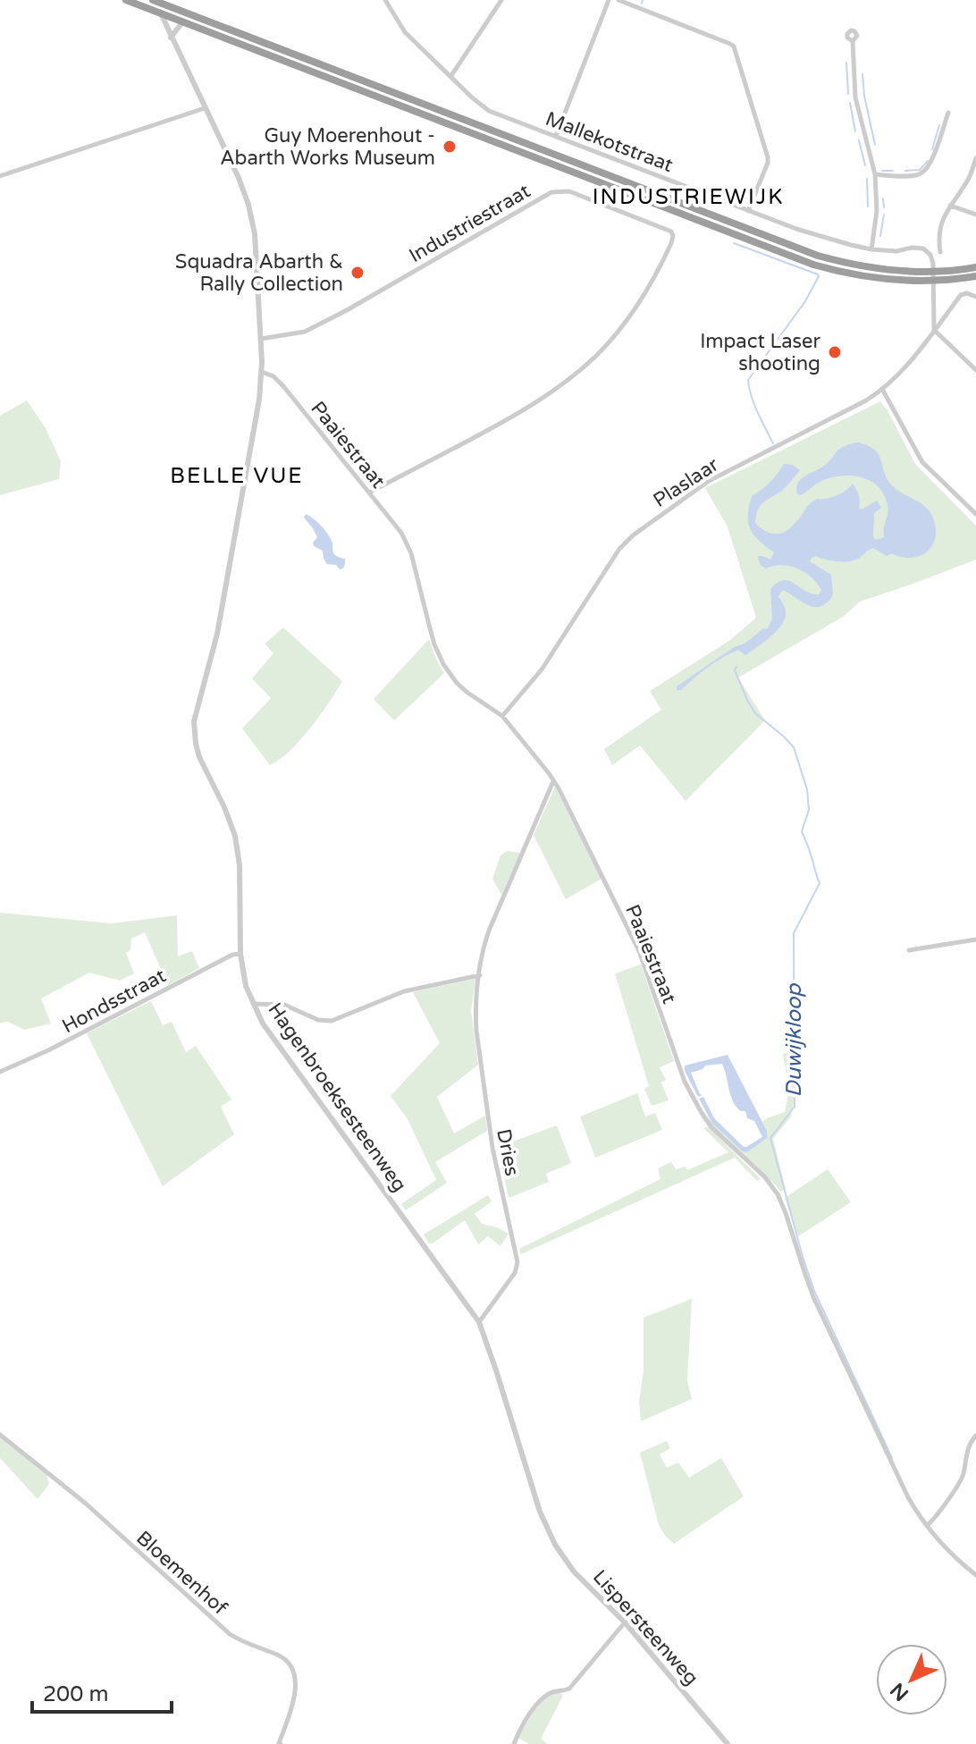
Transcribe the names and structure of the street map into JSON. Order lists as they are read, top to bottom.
{
  "streets": {
    "street": [
      "Mallekotstraat",
      "Industriestraat",
      "Paaiestraat",
      "Plaslaar",
      "Hondsstraat",
      "Hagenbroeksesteenweg",
      "Dries",
      "Bloemenhof",
      "Lispersteenweg"
    ]
  },
  "crossings": [
    ["Industriestraat", "Paaiestraat"],
    ["Industriestraat", "Hagenbroeksesteenweg"],
    ["Paaiestraat", "Plaslaar"],
    ["Paaiestraat", "Hagenbroeksesteenweg"],
    ["Paaiestraat", "Dries"],
    ["Hondsstraat", "Hagenbroeksesteenweg"],
    ["Hagenbroeksesteenweg", "Dries"],
    ["Hagenbroeksesteenweg", "Lispersteenweg"]
  ],
  "districts": ["INDUSTRIEWIJK", "BELLE VUE"],
  "water": ["Duwijkloop"],
  "places": ["Guy Moerenhout - Abarth Works Museum", "Squadra Abarth & Rally Collection", "Impact Laser shooting"],
  "scale_bar": "200 m",
  "north": "bottom left"
}
